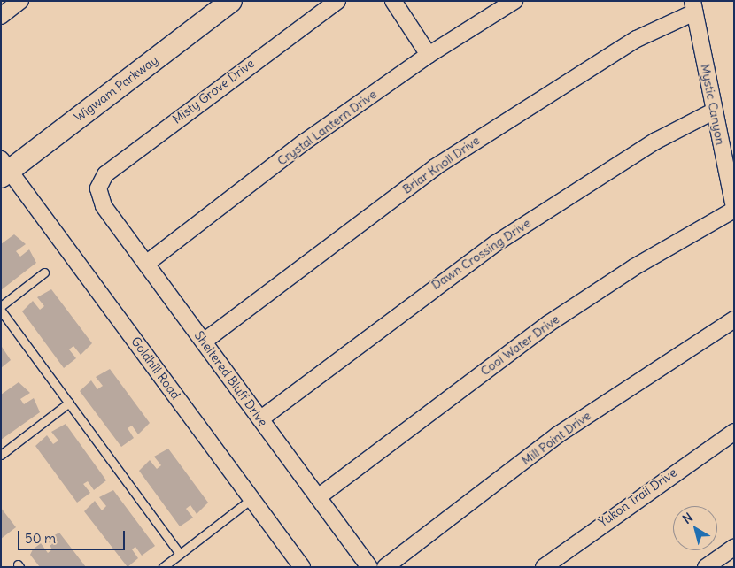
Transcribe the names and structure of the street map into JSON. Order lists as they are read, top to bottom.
{
  "streets": {
    "main road": ["Wigwam Parkway"],
    "street": [
      "Misty Grove Drive",
      "Mystic Canyon",
      "Crystal Lantern Drive",
      "Briar Knoll Drive",
      "Dawn Crossing Drive",
      "Cool Water Drive",
      "Goldhill Road",
      "Sheltered Bluff Drive",
      "Mill Point Drive",
      "Yukon Trail Drive"
    ]
  },
  "crossings": [
    ["Wigwam Parkway", "Goldhill Road"],
    ["Misty Grove Drive", "Sheltered Bluff Drive"],
    ["Mystic Canyon", "Briar Knoll Drive"],
    ["Mystic Canyon", "Dawn Crossing Drive"],
    ["Mystic Canyon", "Cool Water Drive"],
    ["Crystal Lantern Drive", "Sheltered Bluff Drive"],
    ["Briar Knoll Drive", "Sheltered Bluff Drive"],
    ["Dawn Crossing Drive", "Sheltered Bluff Drive"],
    ["Cool Water Drive", "Sheltered Bluff Drive"]
  ],
  "scale_bar": "50 m",
  "north": "top left"
}
